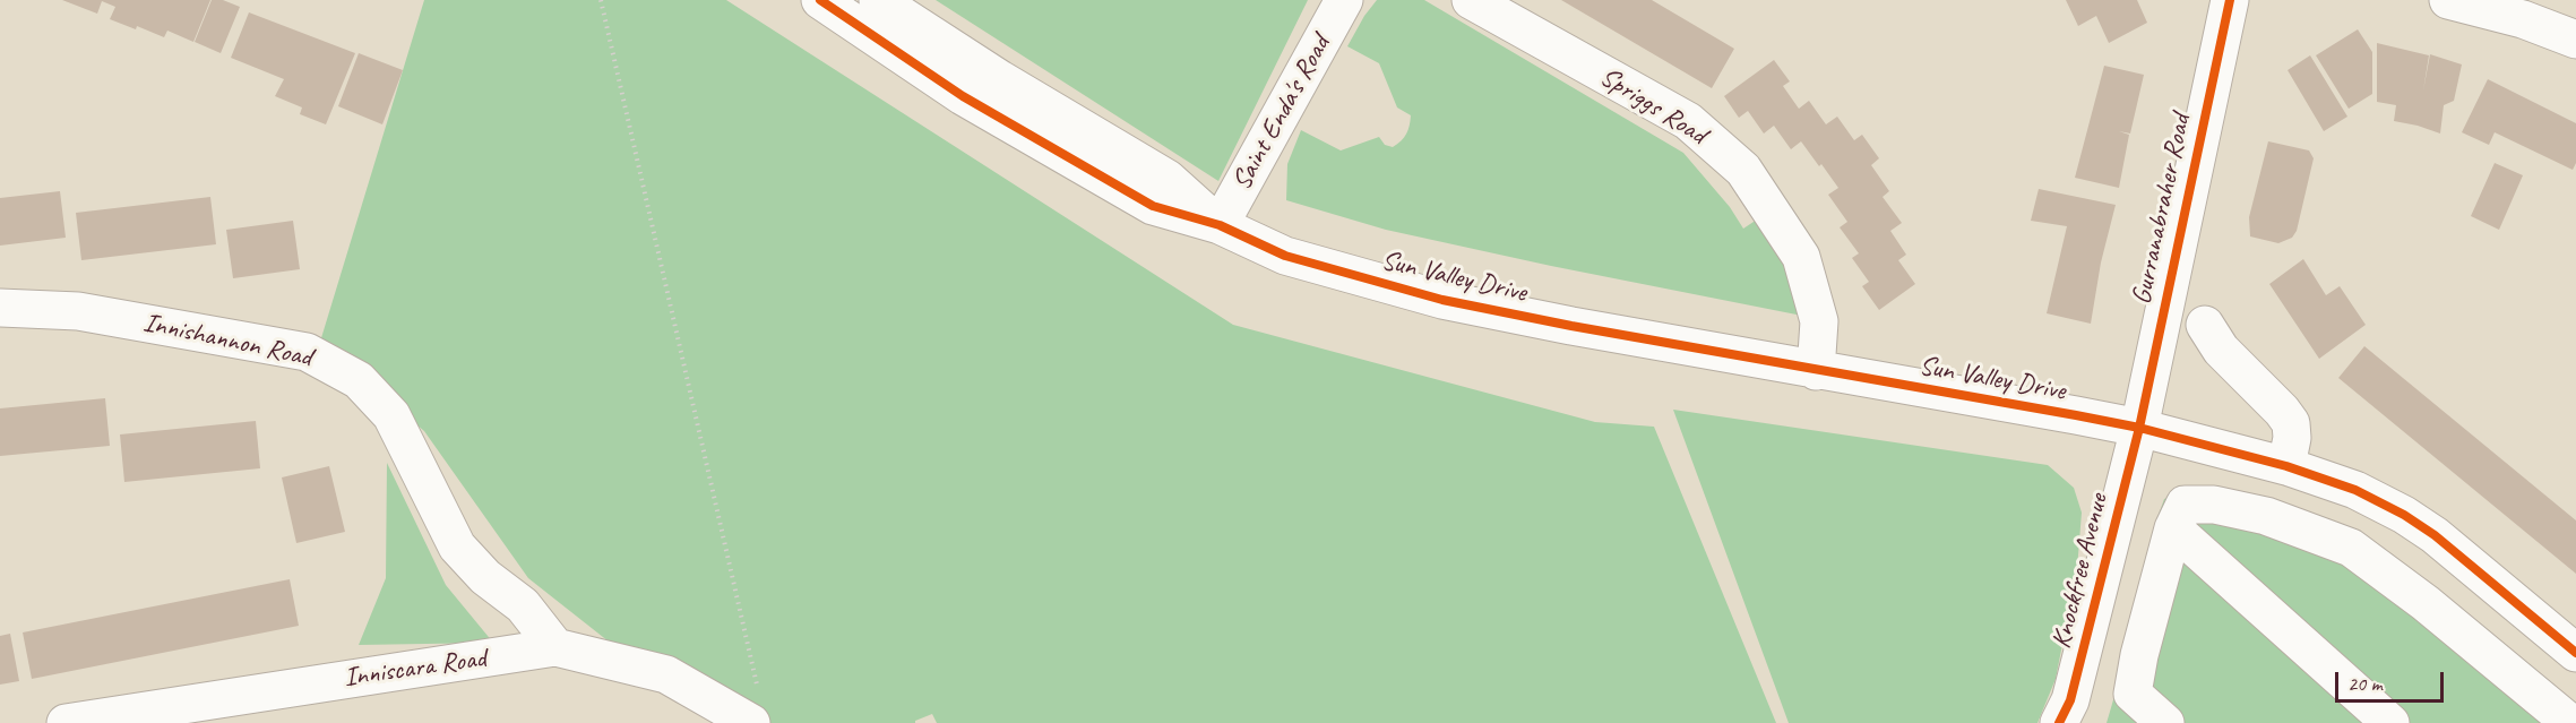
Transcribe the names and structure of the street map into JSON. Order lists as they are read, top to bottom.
{
  "streets": {
    "street": [
      "Spriggs Road",
      "Saint Enda's Road",
      "Gurranabraher Road",
      "Sun Valley Drive",
      "Innishannon Road",
      "Knockfree Avenue",
      "Inniscara Road"
    ]
  },
  "crossings": [
    ["Spriggs Road", "Sun Valley Drive"],
    ["Saint Enda's Road", "Sun Valley Drive"],
    ["Gurranabraher Road", "Sun Valley Drive"],
    ["Gurranabraher Road", "Knockfree Avenue"],
    ["Sun Valley Drive", "Knockfree Avenue"],
    ["Innishannon Road", "Inniscara Road"]
  ],
  "scale_bar": "20 m"
}
